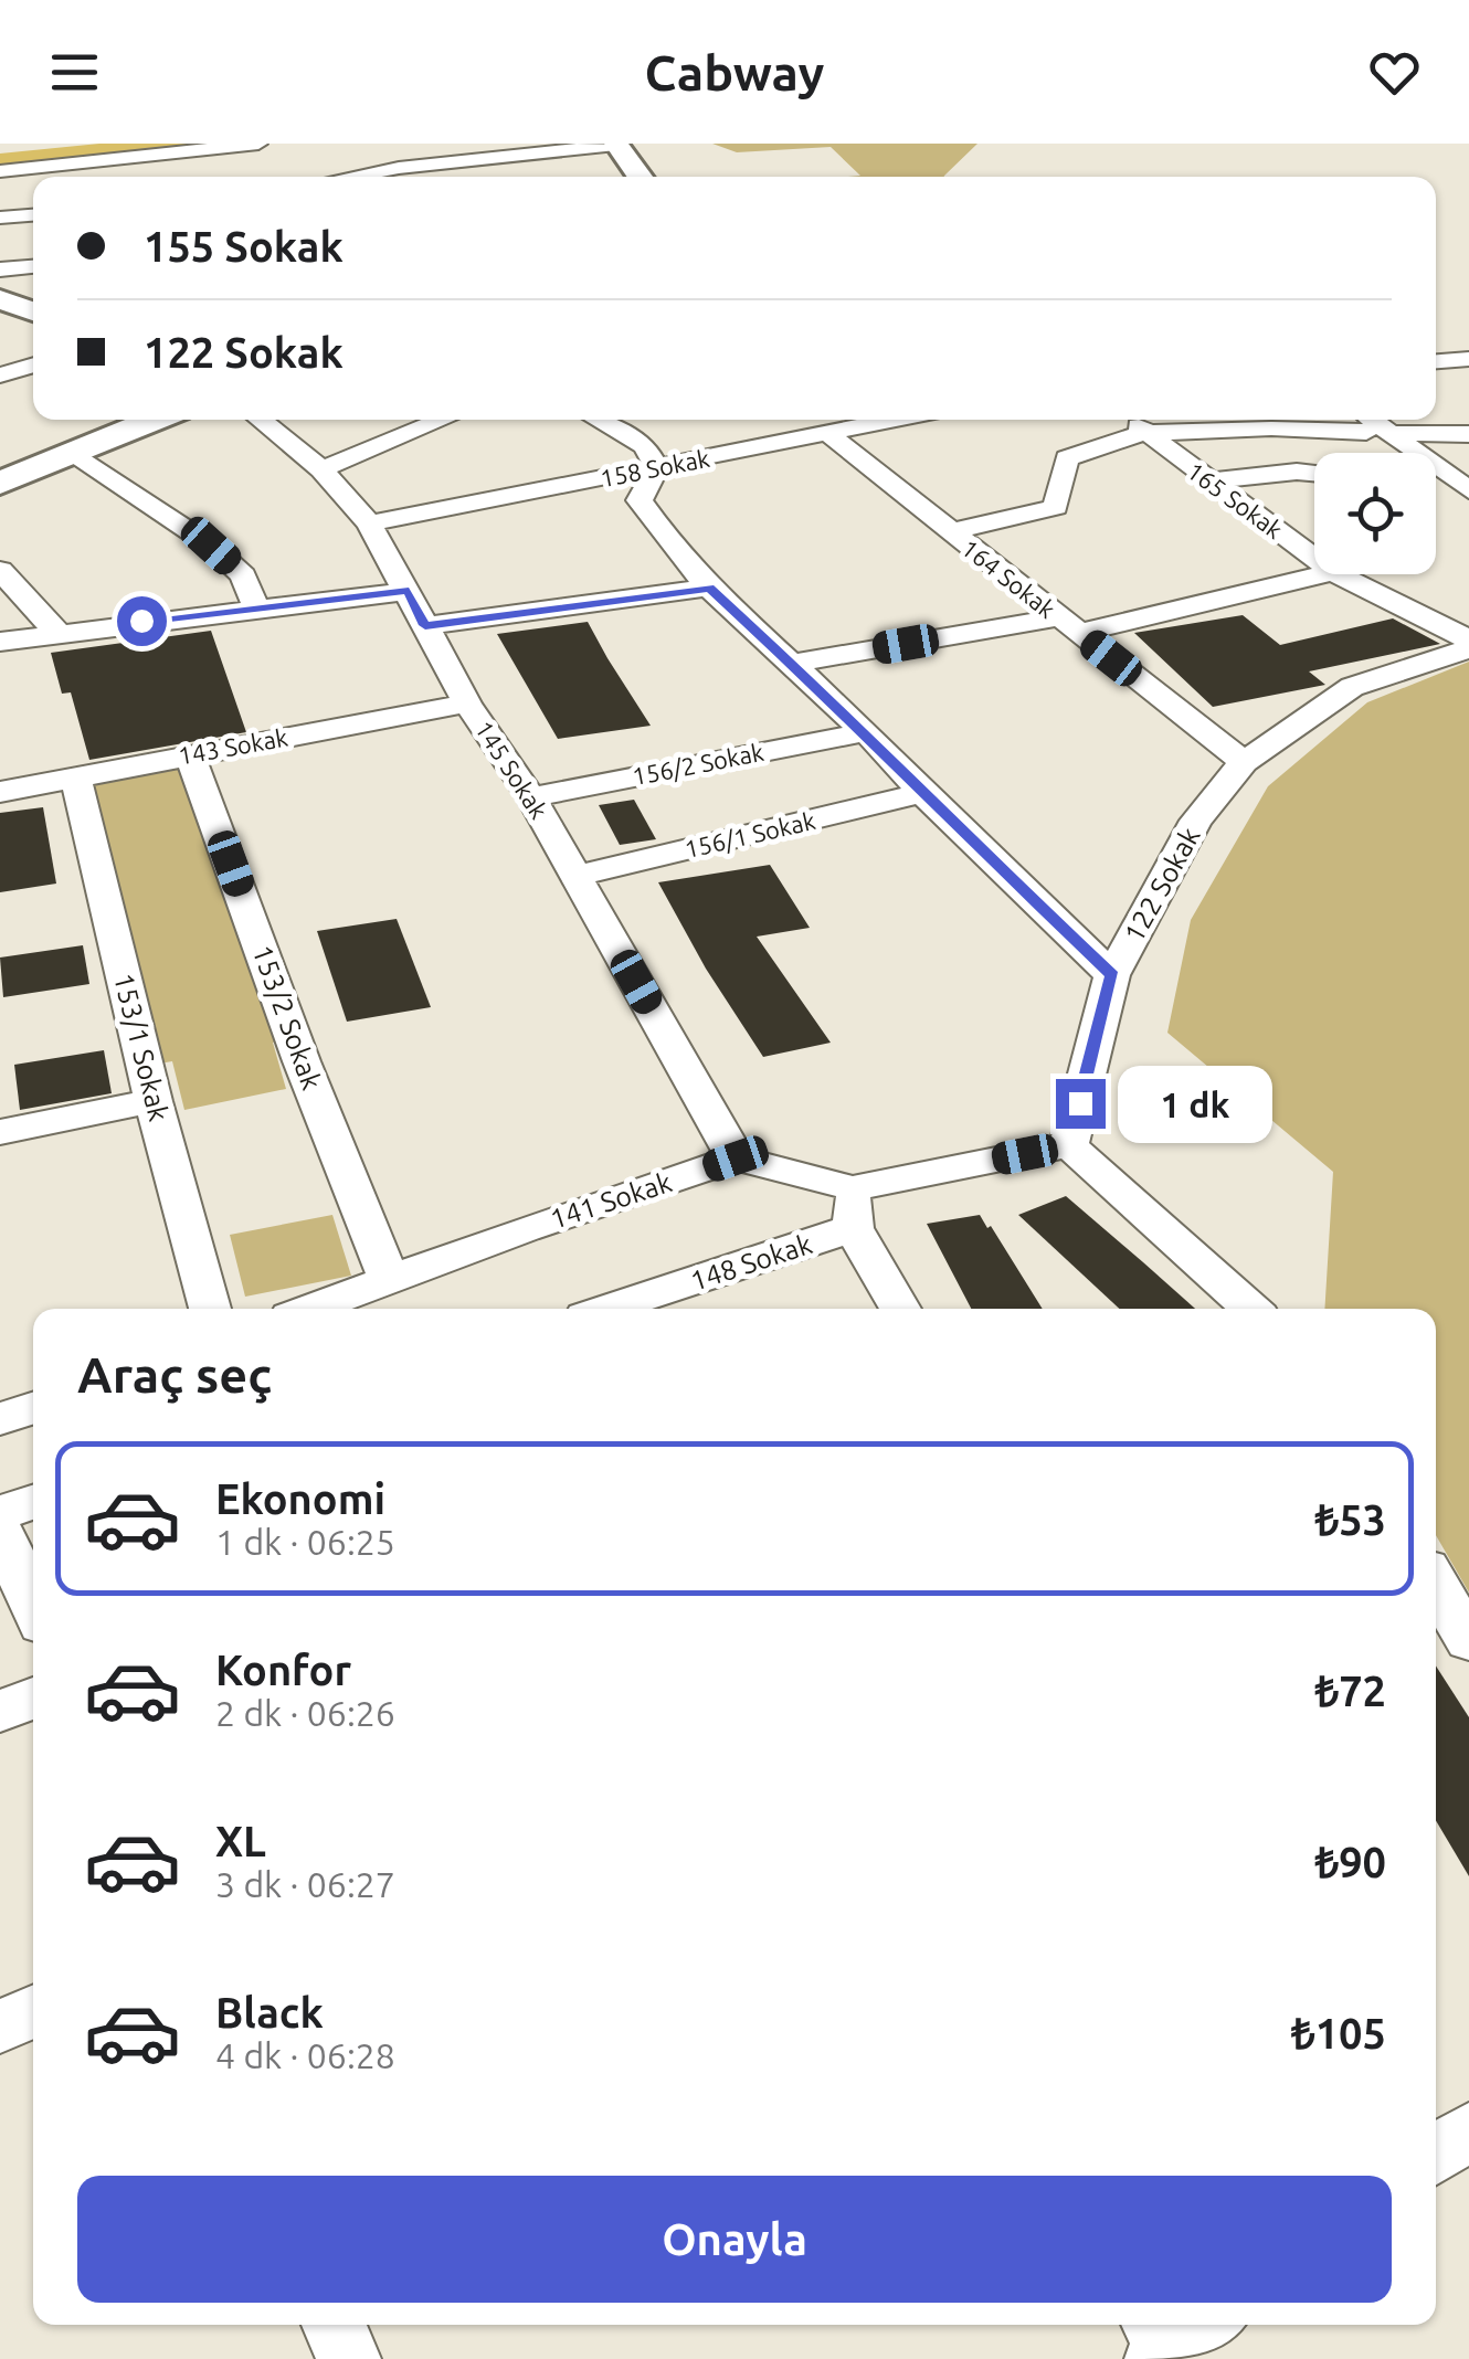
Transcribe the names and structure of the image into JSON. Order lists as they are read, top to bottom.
{
  "streets": {
    "street": [
      "158 Sokak",
      "165 Sokak",
      "164 Sokak",
      "143 Sokak",
      "156/2 Sokak",
      "145 Sokak",
      "156/1 Sokak",
      "122 Sokak",
      "153/2 Sokak",
      "153/1 Sokak",
      "141 Sokak",
      "148 Sokak"
    ]
  },
  "crossings": [
    ["158 Sokak", "164 Sokak"],
    ["158 Sokak", "145 Sokak"],
    ["165 Sokak", "122 Sokak"],
    ["164 Sokak", "122 Sokak"],
    ["143 Sokak", "145 Sokak"],
    ["143 Sokak", "153/2 Sokak"],
    ["143 Sokak", "153/1 Sokak"],
    ["156/2 Sokak", "145 Sokak"],
    ["145 Sokak", "156/1 Sokak"],
    ["145 Sokak", "141 Sokak"],
    ["153/2 Sokak", "141 Sokak"]
  ],
  "page": {
    "header": "Cabway",
    "banner": ["155 Sokak", "122 Sokak"],
    "bubble": "1 dk",
    "heading": "Araç seç",
    "list": [
      {
        "name": "Ekonomi",
        "note": "1 dk · 06:25",
        "value": "₺53"
      },
      {
        "name": "Konfor",
        "note": "2 dk · 06:26",
        "value": "₺72"
      },
      {
        "name": "XL",
        "note": "3 dk · 06:27",
        "value": "₺90"
      },
      {
        "name": "Black",
        "note": "4 dk · 06:28",
        "value": "₺105"
      }
    ],
    "buttons": "Onayla"
  }
}
